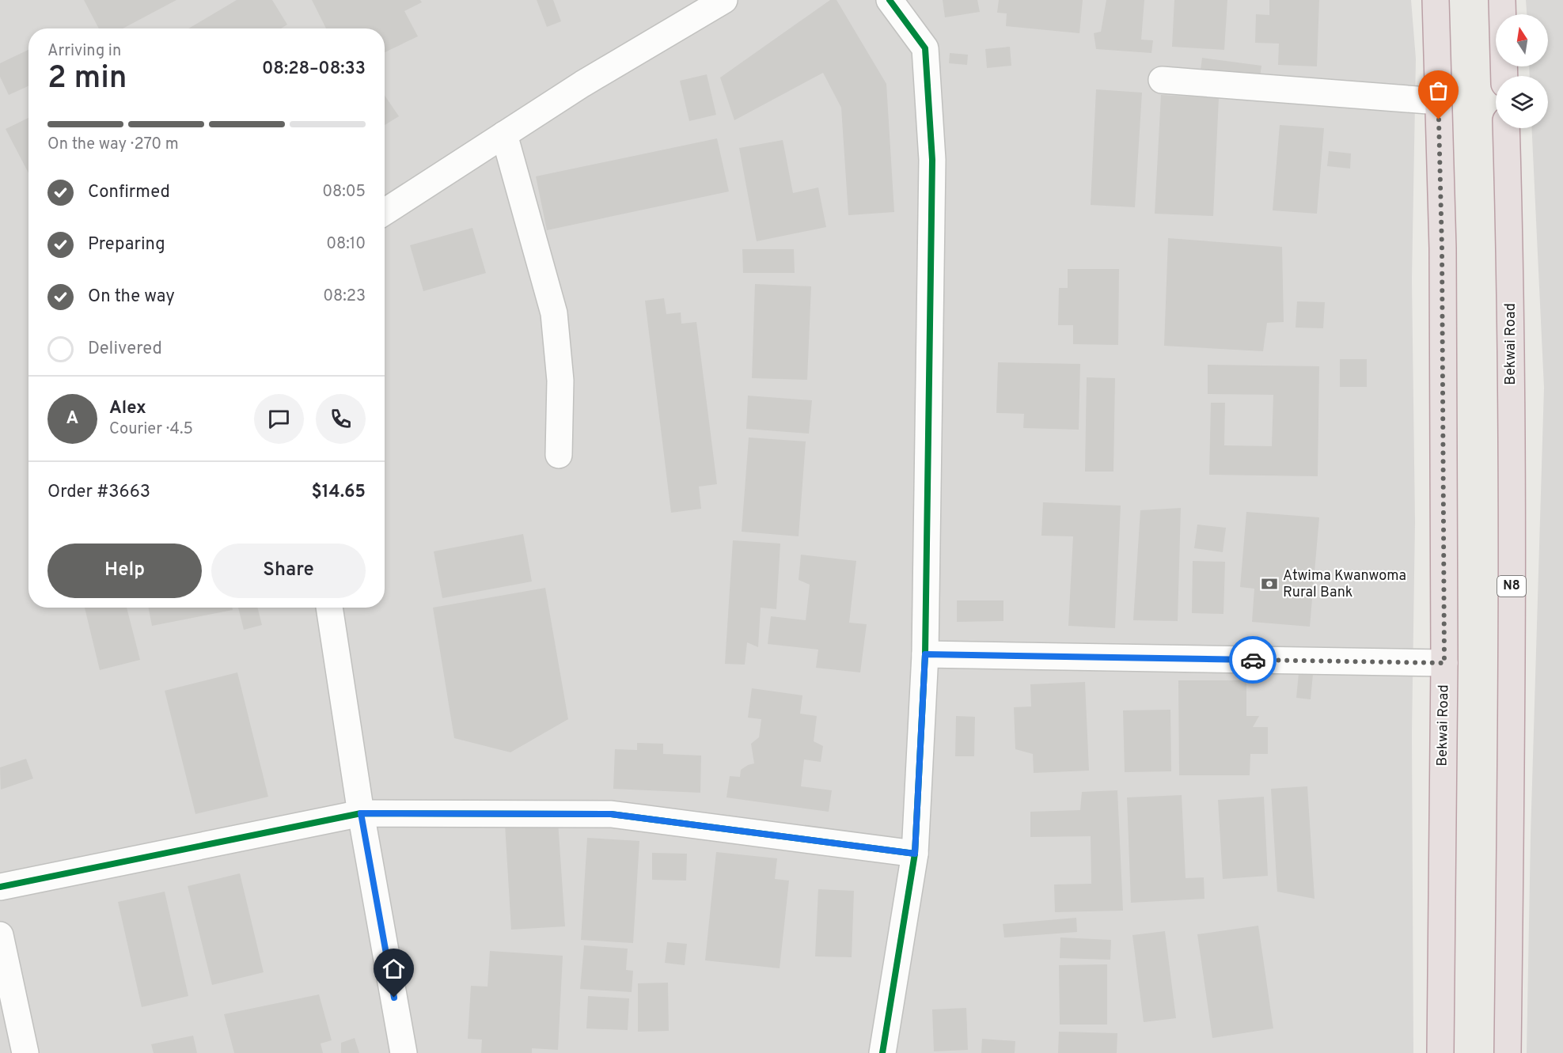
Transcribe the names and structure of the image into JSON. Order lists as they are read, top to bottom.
{
  "streets": {
    "highway": ["Bekwai Road", "N8"]
  },
  "places": {
    "bank": ["Atwima Kwanwoma Rural Bank"]
  },
  "north": "top",
  "page": {
    "heading": ["2 min", "Arriving in", "08:28–08:33"],
    "panel": [
      "Alex",
      "Courier · 4.5",
      "Order #3663",
      "$14.65"
    ],
    "bar": "On the way · 270 m",
    "list": [
      ["Confirmed", "08:05"],
      ["Preparing", "08:10"],
      ["On the way", "08:23"],
      "Delivered"
    ],
    "round": "A",
    "buttons": ["Help", "Share"]
  }
}
